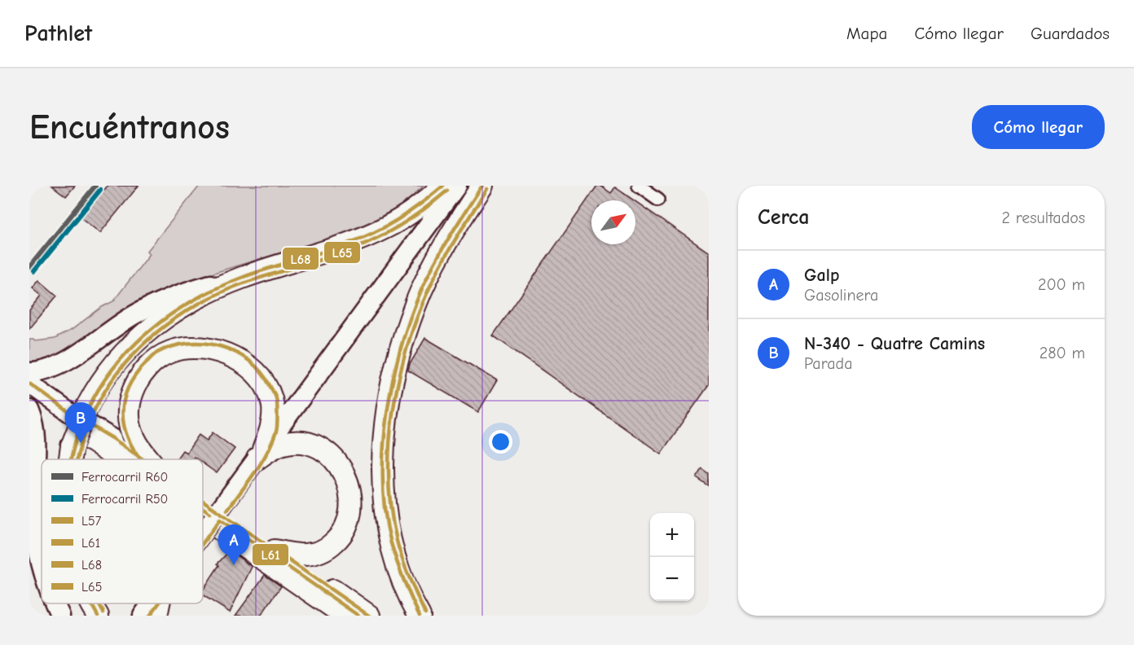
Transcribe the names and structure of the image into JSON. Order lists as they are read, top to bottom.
{
  "lines": [
    "rail line R60",
    "transit line L68",
    "transit line L65",
    "rail line R50",
    "transit line L61",
    "transit line L57"
  ],
  "legend": [
    "Ferrocarril R60",
    "Ferrocarril R50",
    "L57",
    "L61",
    "L68",
    "L65"
  ],
  "north": "top right",
  "page": {
    "header": "Pathlet",
    "nav": ["Mapa", "Cómo llegar", "Guardados"],
    "buttons": "Cómo llegar",
    "title": "Encuéntranos",
    "heading": ["Cerca", "2 resultados"],
    "list": [
      {
        "mark": "A",
        "name": "Galp",
        "note": "Gasolinera",
        "value": "200 m"
      },
      {
        "mark": "B",
        "name": "N-340 - Quatre Camins",
        "note": "Parada",
        "value": "280 m"
      }
    ],
    "pins": ["B", "A"],
    "map_buttons": ["+", "−"]
  }
}
